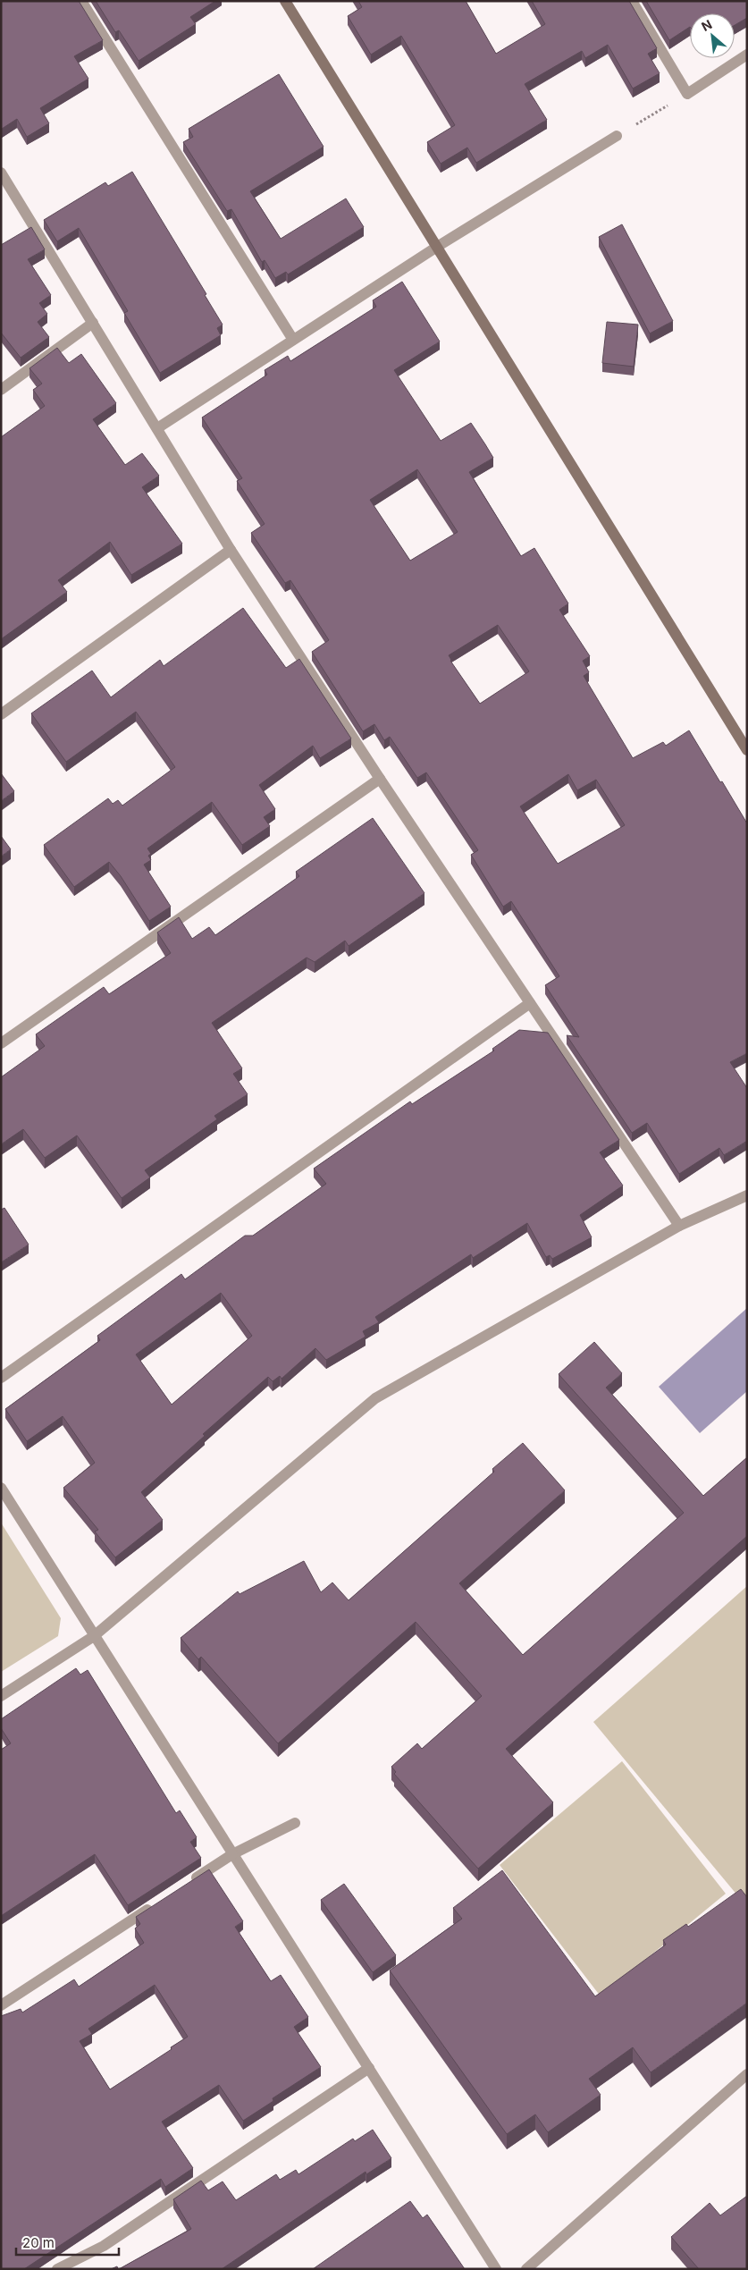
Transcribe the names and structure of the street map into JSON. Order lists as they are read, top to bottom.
{
  "scale_bar": "20 m",
  "north": "top left"
}
